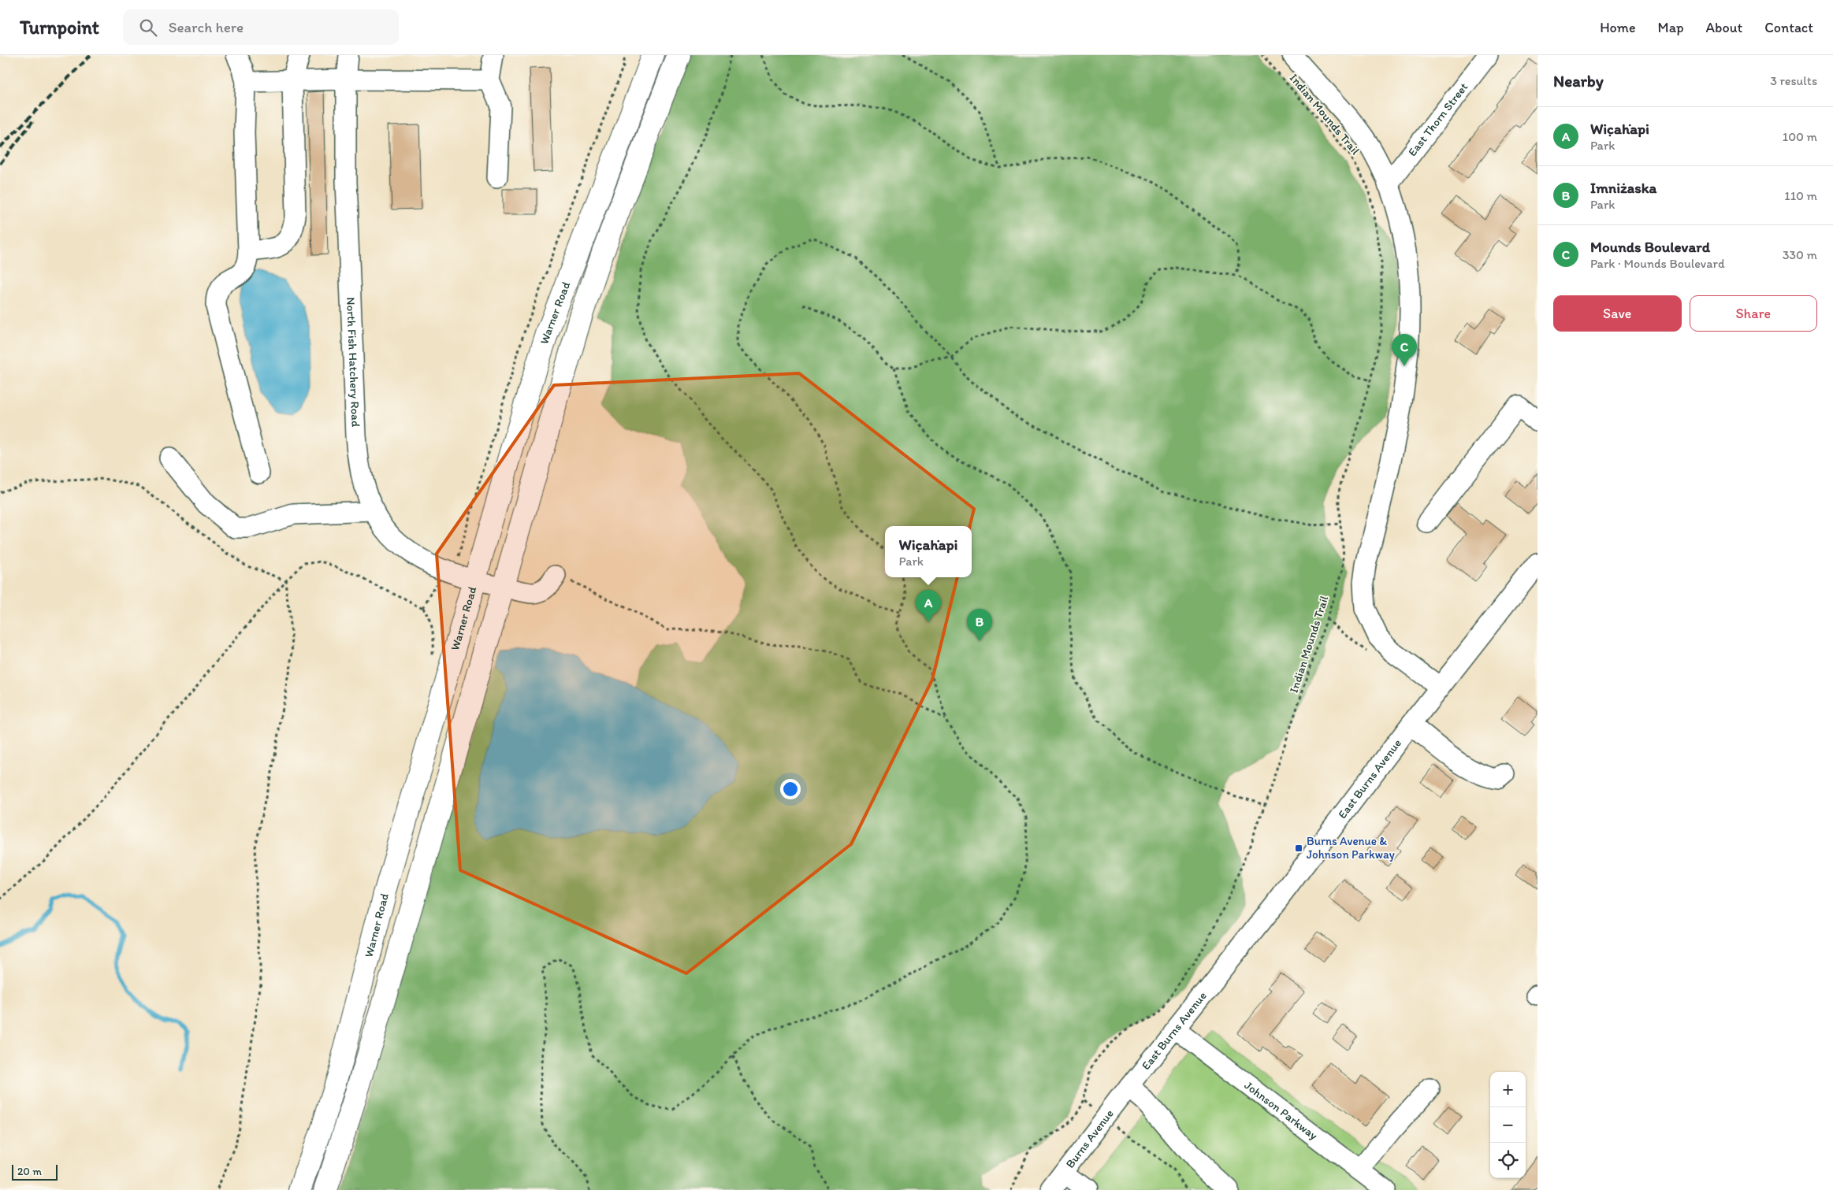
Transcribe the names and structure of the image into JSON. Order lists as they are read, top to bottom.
{
  "streets": {
    "highway": ["Warner Road"],
    "street": [
      "East Thorn Street",
      "North Fish Hatchery Road",
      "East Burns Avenue",
      "Johnson Parkway",
      "Burns Avenue"
    ],
    "path": ["Indian Mounds Trail"]
  },
  "crossings": [
    ["Warner Road", "North Fish Hatchery Road"],
    ["East Burns Avenue", "Johnson Parkway"],
    ["East Burns Avenue", "Burns Avenue"]
  ],
  "places": {
    "transit": ["Burns Avenue & Johnson Parkway"]
  },
  "scale_bar": "20 m",
  "page": {
    "header": "Turnpoint",
    "search": "Search here",
    "nav": [
      "Home",
      "Map",
      "About",
      "Contact"
    ],
    "heading": ["Nearby", "3 results"],
    "list": [
      {
        "mark": "A",
        "name": "Wic̣aḣapi",
        "note": "Park",
        "value": "100 m"
      },
      {
        "mark": "B",
        "name": "Imniżaska",
        "note": "Park",
        "value": "110 m"
      },
      {
        "mark": "C",
        "name": "Mounds Boulevard",
        "note": "Park · Mounds Boulevard",
        "value": "330 m"
      }
    ],
    "buttons": ["Save", "Share"],
    "pins": ["C", "A", "B"],
    "popup": ["Wic̣aḣapi", "Park"],
    "map_buttons": ["+", "−"],
    "scale": "20 m"
  }
}
